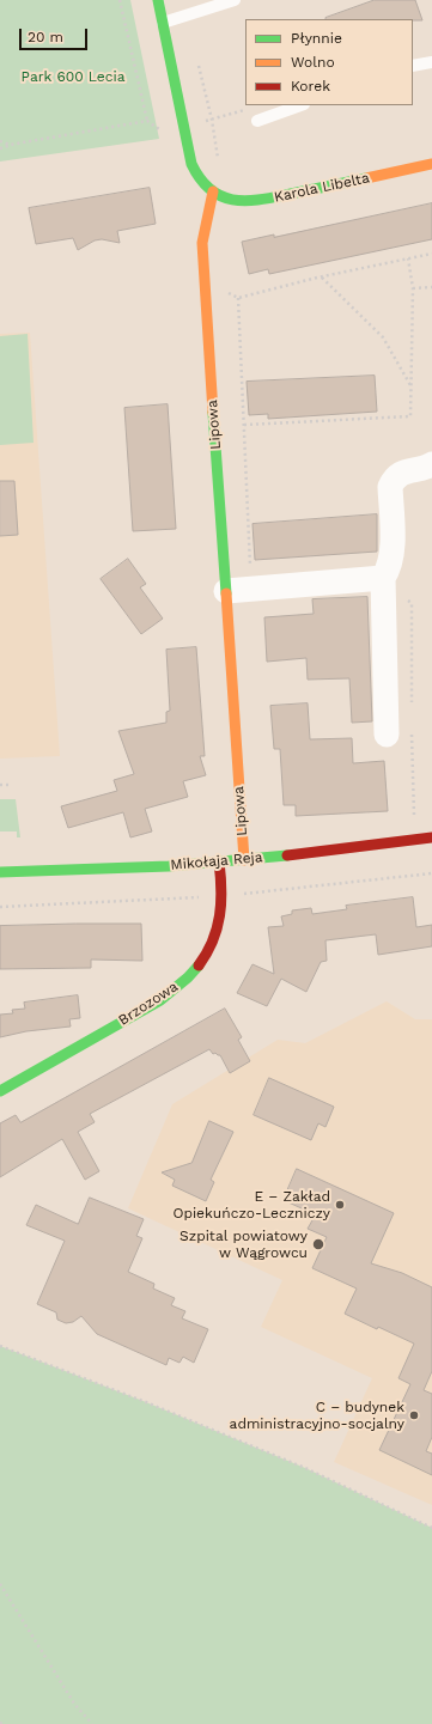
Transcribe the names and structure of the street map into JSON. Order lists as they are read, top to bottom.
{
  "streets": {
    "street": [
      "Karola Libelta",
      "Lipowa",
      "Mikołaja Reja",
      "Brzozowa"
    ]
  },
  "crossings": [
    ["Karola Libelta", "Lipowa"],
    ["Lipowa", "Mikołaja Reja"],
    ["Mikołaja Reja", "Brzozowa"]
  ],
  "parks": ["Park 600 Lecia"],
  "places": ["E – Zakład Opiekuńczo-Leczniczy", "Szpital powiatowy w Wągrowcu", "C – budynek administracyjno-socjalny"],
  "legend": ["Płynnie", "Wolno", "Korek"],
  "scale_bar": "20 m"
}
